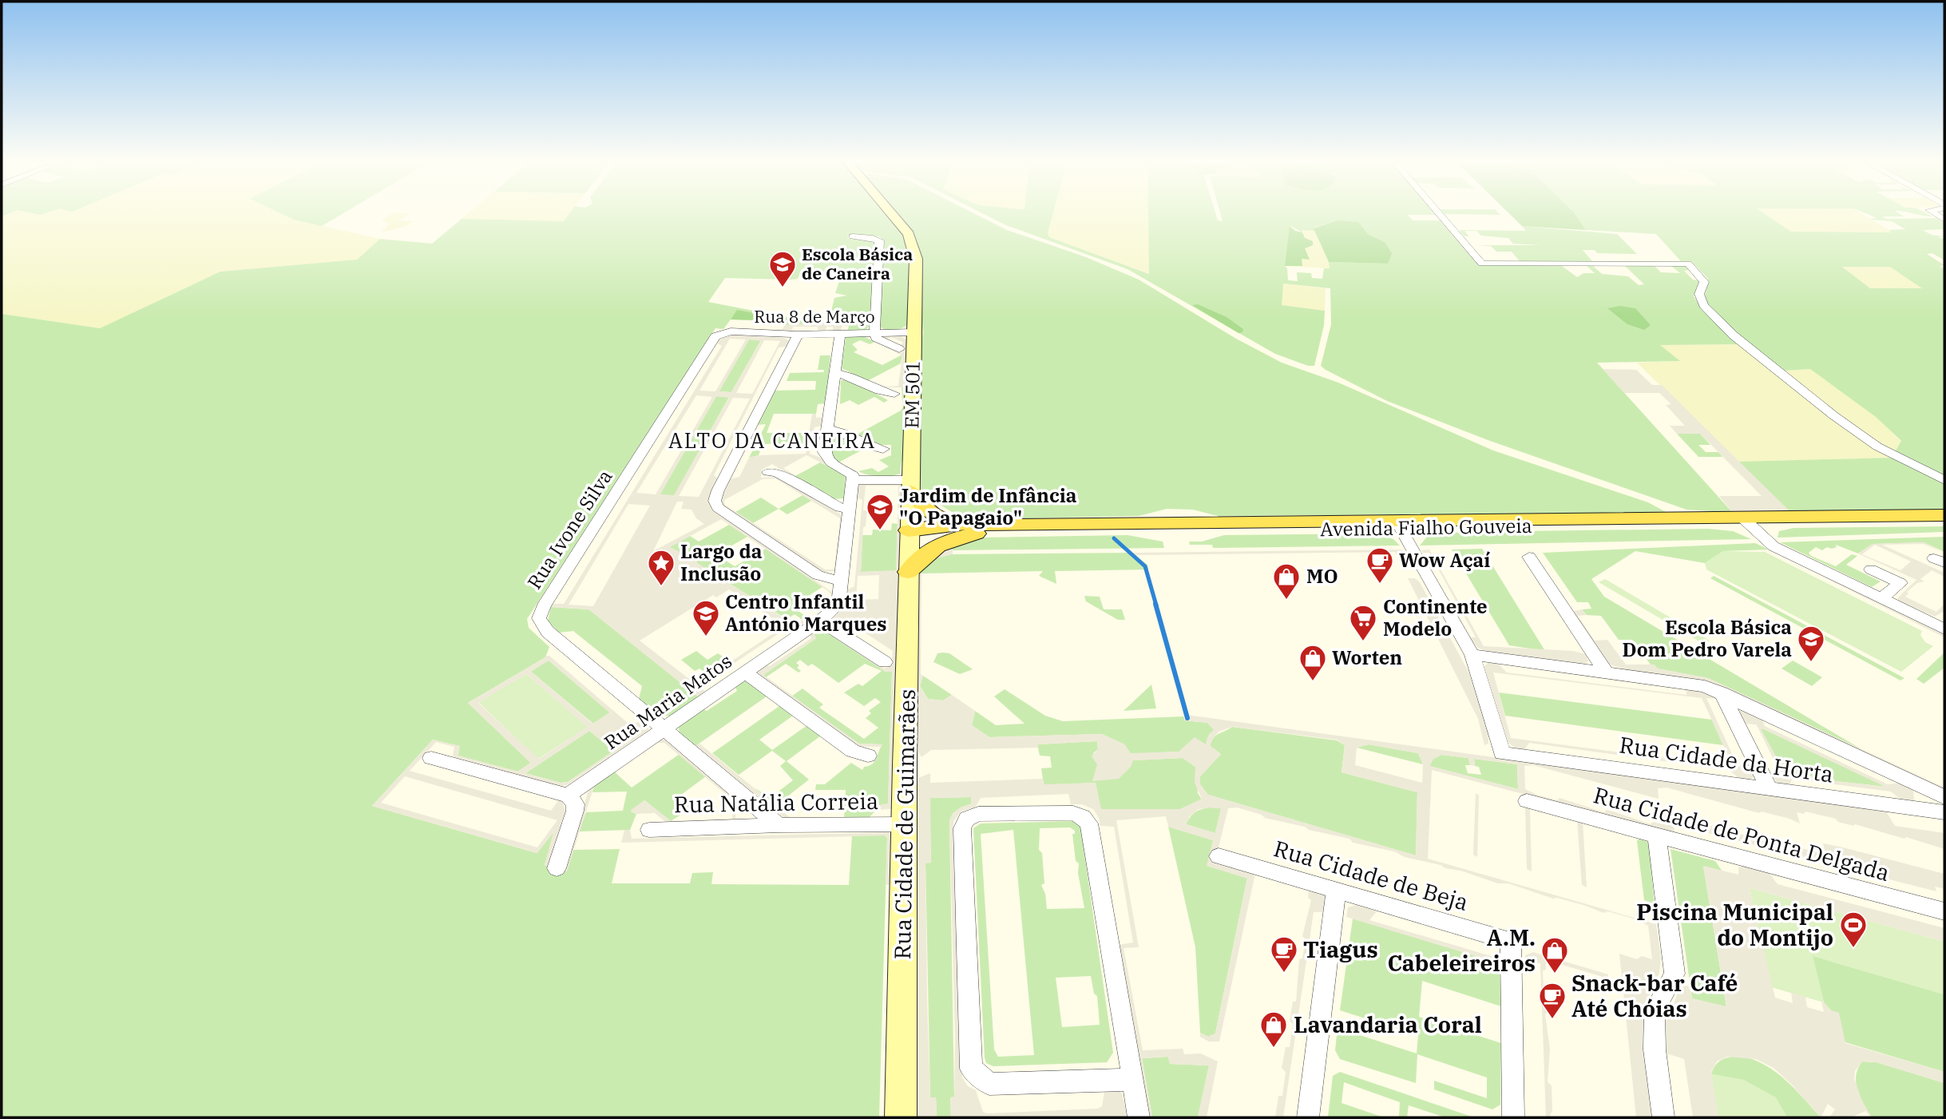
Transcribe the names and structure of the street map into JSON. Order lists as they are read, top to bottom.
{
  "streets": {
    "main road": ["EM 501", "Avenida Fialho Gouveia", "Rua Cidade de Guimarães"],
    "street": [
      "Rua 8 de Março",
      "Rua Ivone Silva",
      "Rua Maria Matos",
      "Rua Cidade da Horta",
      "Rua Natália Correia",
      "Rua Cidade de Ponta Delgada",
      "Rua Cidade de Beja"
    ]
  },
  "crossings": [
    ["Rua 8 de Março", "EM 501"],
    ["Rua 8 de Março", "Rua Ivone Silva"],
    ["EM 501", "Avenida Fialho Gouveia"],
    ["EM 501", "Rua Cidade de Guimarães"],
    ["Avenida Fialho Gouveia", "Rua Cidade de Guimarães"],
    ["Rua Ivone Silva", "Rua Maria Matos"],
    ["Rua Ivone Silva", "Rua Natália Correia"],
    ["Rua Natália Correia", "Rua Cidade de Guimarães"]
  ],
  "districts": ["ALTO DA CANEIRA"],
  "places": {
    "school or university": [
      "Escola Básica de Caneira",
      "Jardim de Infância \"O Papagaio\"",
      "Centro Infantil António Marques",
      "Escola Básica Dom Pedro Varela"
    ],
    "cafe": ["Wow Açaí", "Tiagus", "Snack-bar Café Até Chóias"],
    "place": ["Largo da Inclusão"],
    "shop": [
      "MO",
      "Worten",
      "A.M. Cabeleireiros",
      "Lavandaria Coral"
    ],
    "supermarket": ["Continente Modelo"],
    "sports": ["Piscina Municipal do Montijo"]
  }
}
